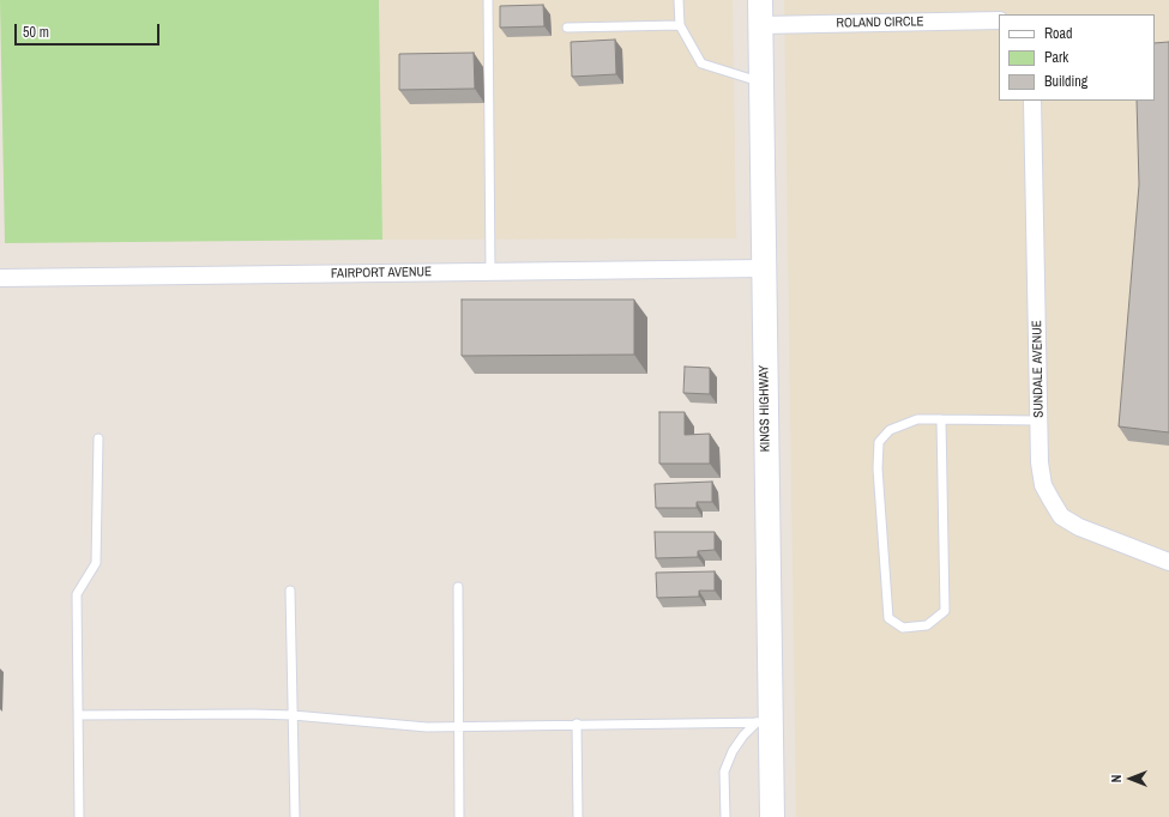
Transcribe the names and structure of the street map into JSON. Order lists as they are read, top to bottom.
{
  "streets": {
    "street": [
      "ROLAND CIRCLE",
      "FAIRPORT AVENUE",
      "SUNDALE AVENUE",
      "KINGS HIGHWAY"
    ]
  },
  "crossings": [
    ["ROLAND CIRCLE", "KINGS HIGHWAY"],
    ["FAIRPORT AVENUE", "KINGS HIGHWAY"]
  ],
  "legend": ["Road", "Park", "Building"],
  "scale_bar": "50 m",
  "north": "left"
}
